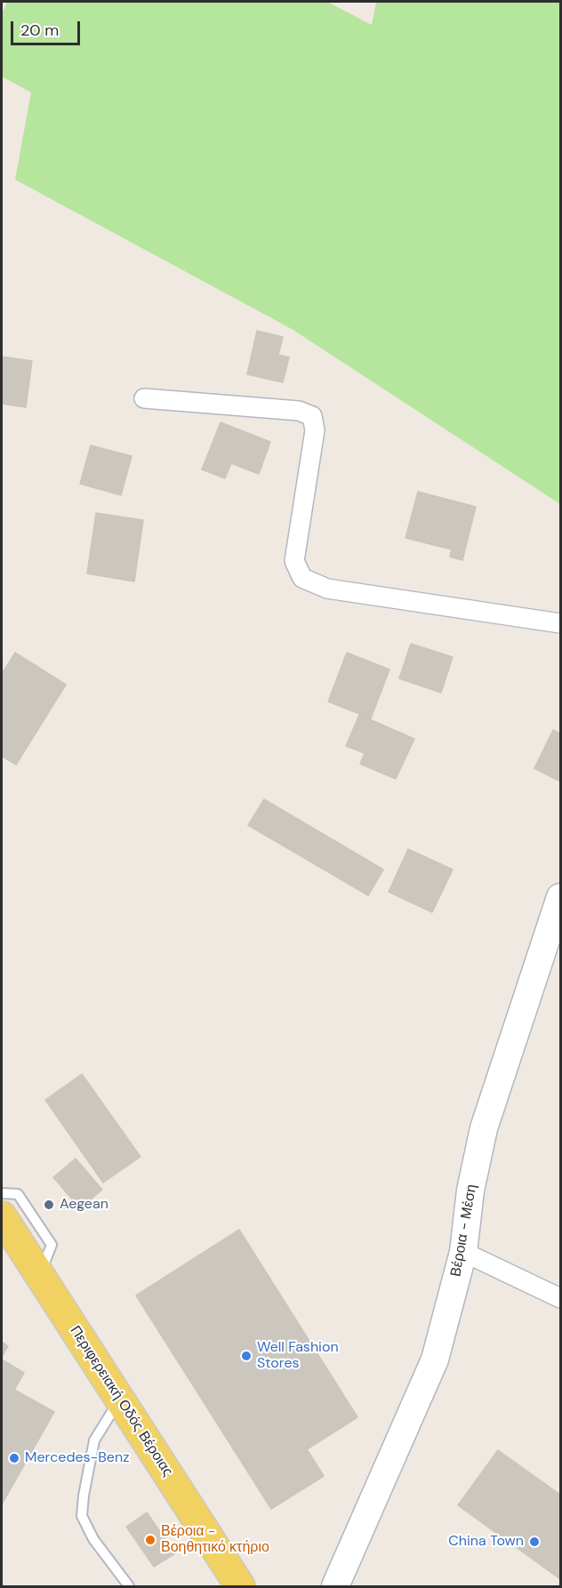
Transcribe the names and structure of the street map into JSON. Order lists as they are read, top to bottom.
{
  "streets": {
    "main road": ["Περιφερειακή Οδός Βέροιας"],
    "street": ["Βέροια - Μέση"]
  },
  "places": [
    "Aegean",
    "Well Fashion Stores",
    "Mercedes-Benz",
    "Βέροια - Βοηθητικό κτήριο",
    "China Town"
  ],
  "scale_bar": "20 m"
}
